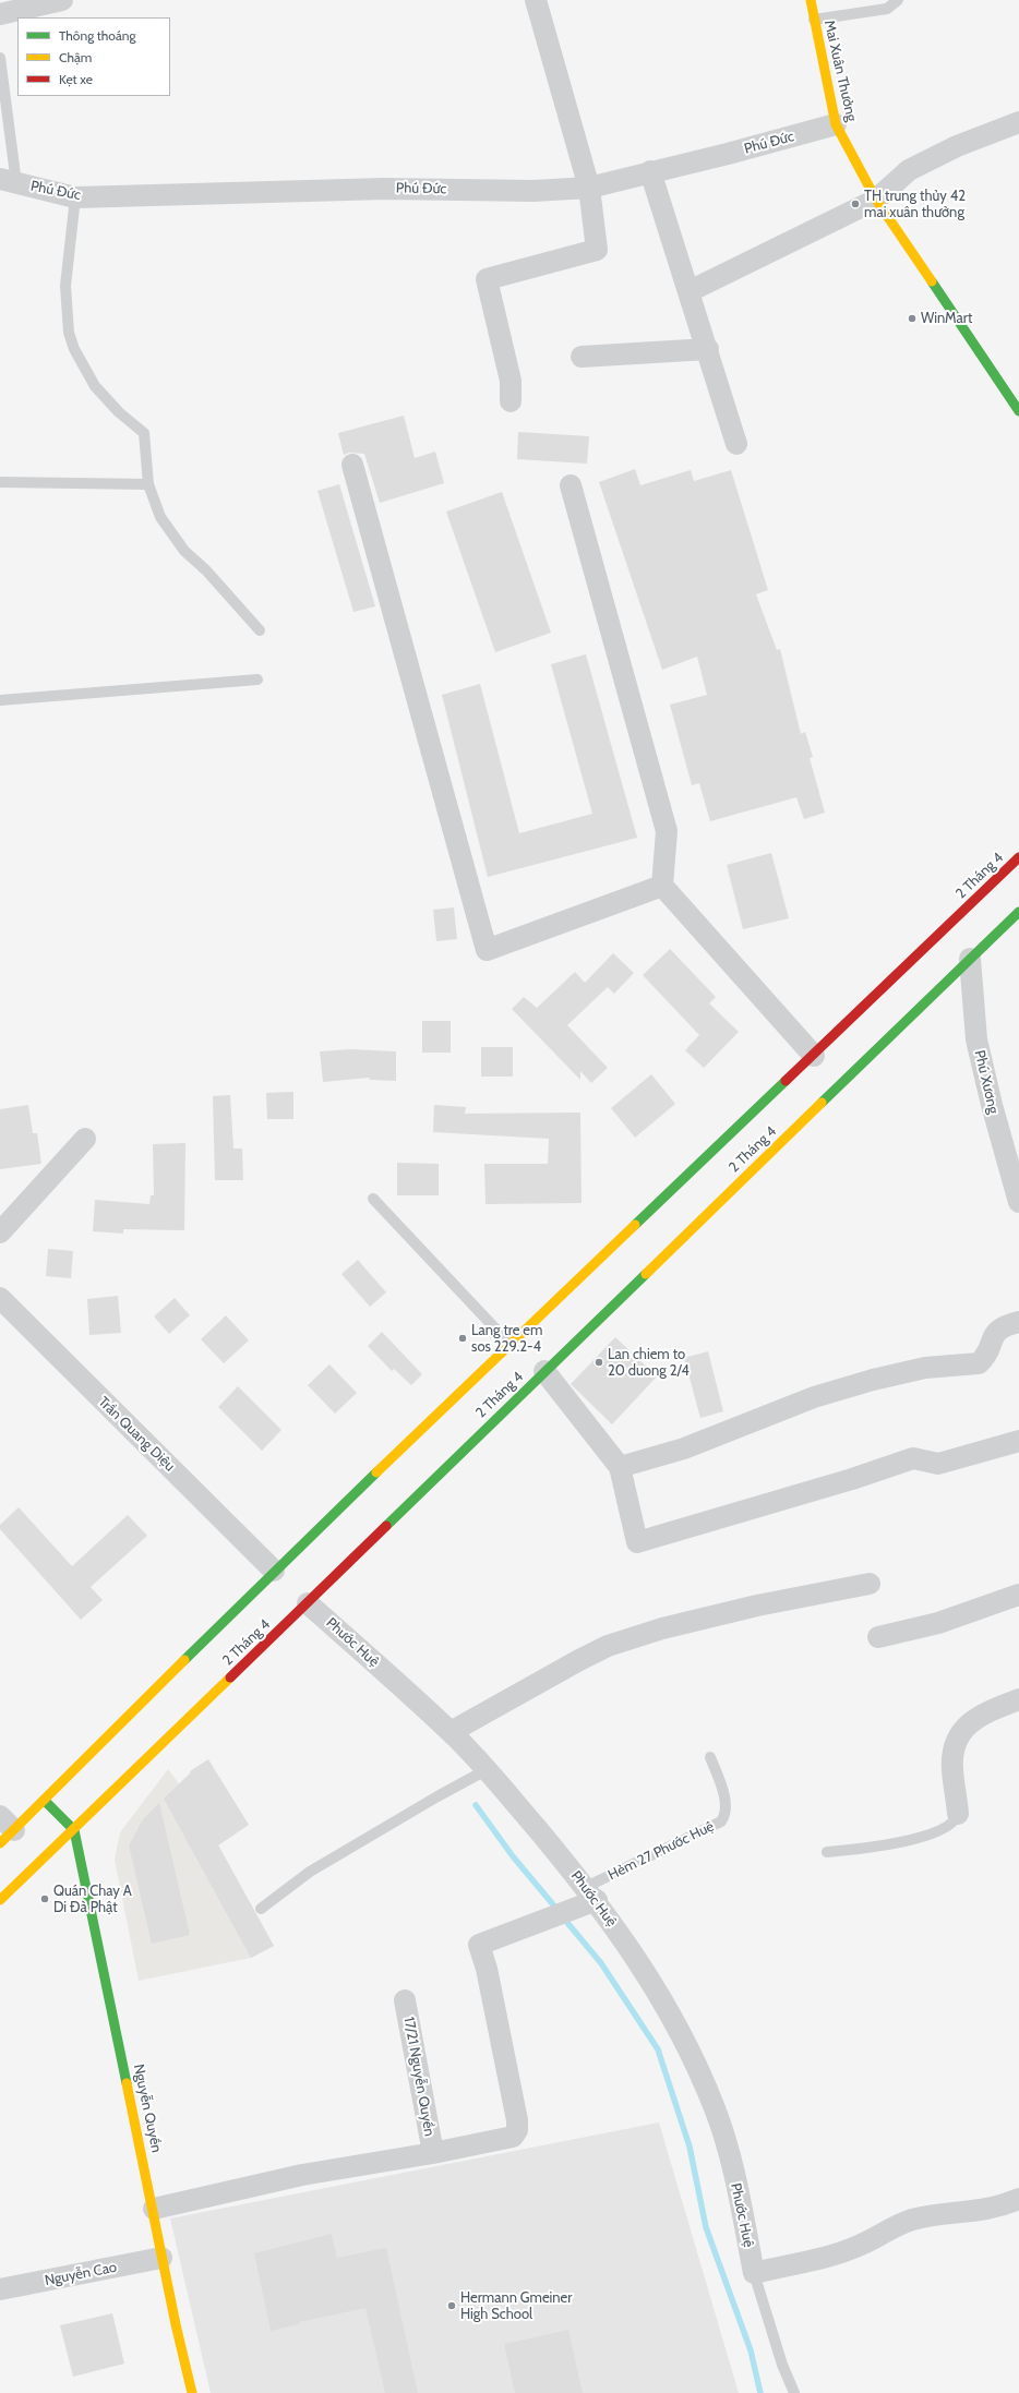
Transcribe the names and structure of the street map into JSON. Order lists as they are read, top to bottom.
{
  "streets": {
    "main road": ["Mai Xuân Thưởng", "2 Tháng 4", "Nguyễn Quyền"],
    "street": [
      "Phú Đức",
      "Phú Xương",
      "Trần Quang Diệu",
      "Phước Huệ",
      "17/21 Nguyễn Quyền",
      "Nguyễn Cao"
    ],
    "lane": ["Hẻm 27 Phước Huệ"]
  },
  "crossings": [
    ["Mai Xuân Thưởng", "Phú Đức"],
    ["2 Tháng 4", "Phú Xương"],
    ["2 Tháng 4", "Trần Quang Diệu"],
    ["2 Tháng 4", "Phước Huệ"],
    ["2 Tháng 4", "Nguyễn Quyền"],
    ["Phước Huệ", "Hẻm 27 Phước Huệ"],
    ["Nguyễn Quyền", "Nguyễn Cao"]
  ],
  "places": [
    "TH trung thủy 42 mai xuân thưởng",
    "WinMart",
    "Lang tre em sos 229.2-4",
    "Lan chiem to 20 duong 2/4",
    "Quán Chay A Di Đà Phật",
    "Hermann Gmeiner High School"
  ],
  "legend": ["Thông thoáng", "Chậm", "Kẹt xe"]
}
